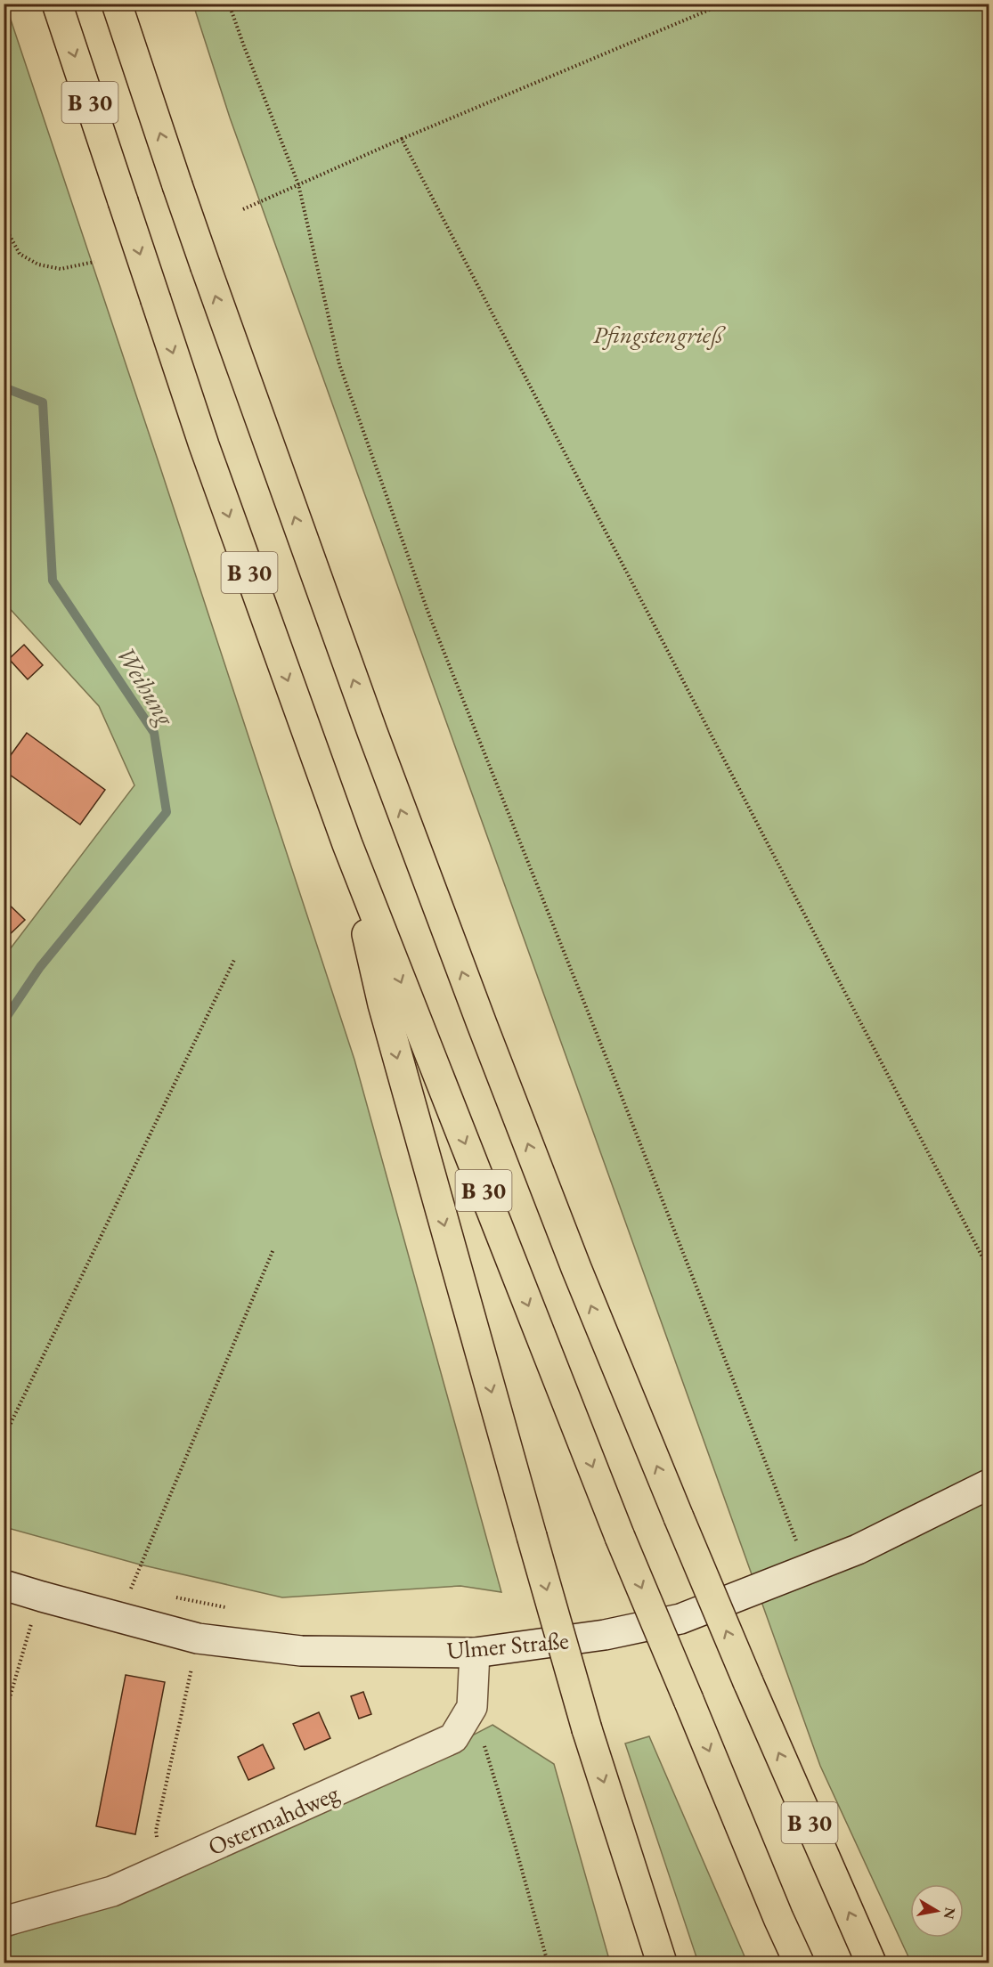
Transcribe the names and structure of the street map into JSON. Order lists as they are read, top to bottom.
{
  "streets": {
    "highway": ["B 30"],
    "main road": ["Ulmer Straße", "Ostermahdweg"]
  },
  "crossings": [
    ["Ulmer Straße", "Ostermahdweg"]
  ],
  "water": ["Weihung"],
  "parks": ["Pfingstengrieß"],
  "north": "right"
}
